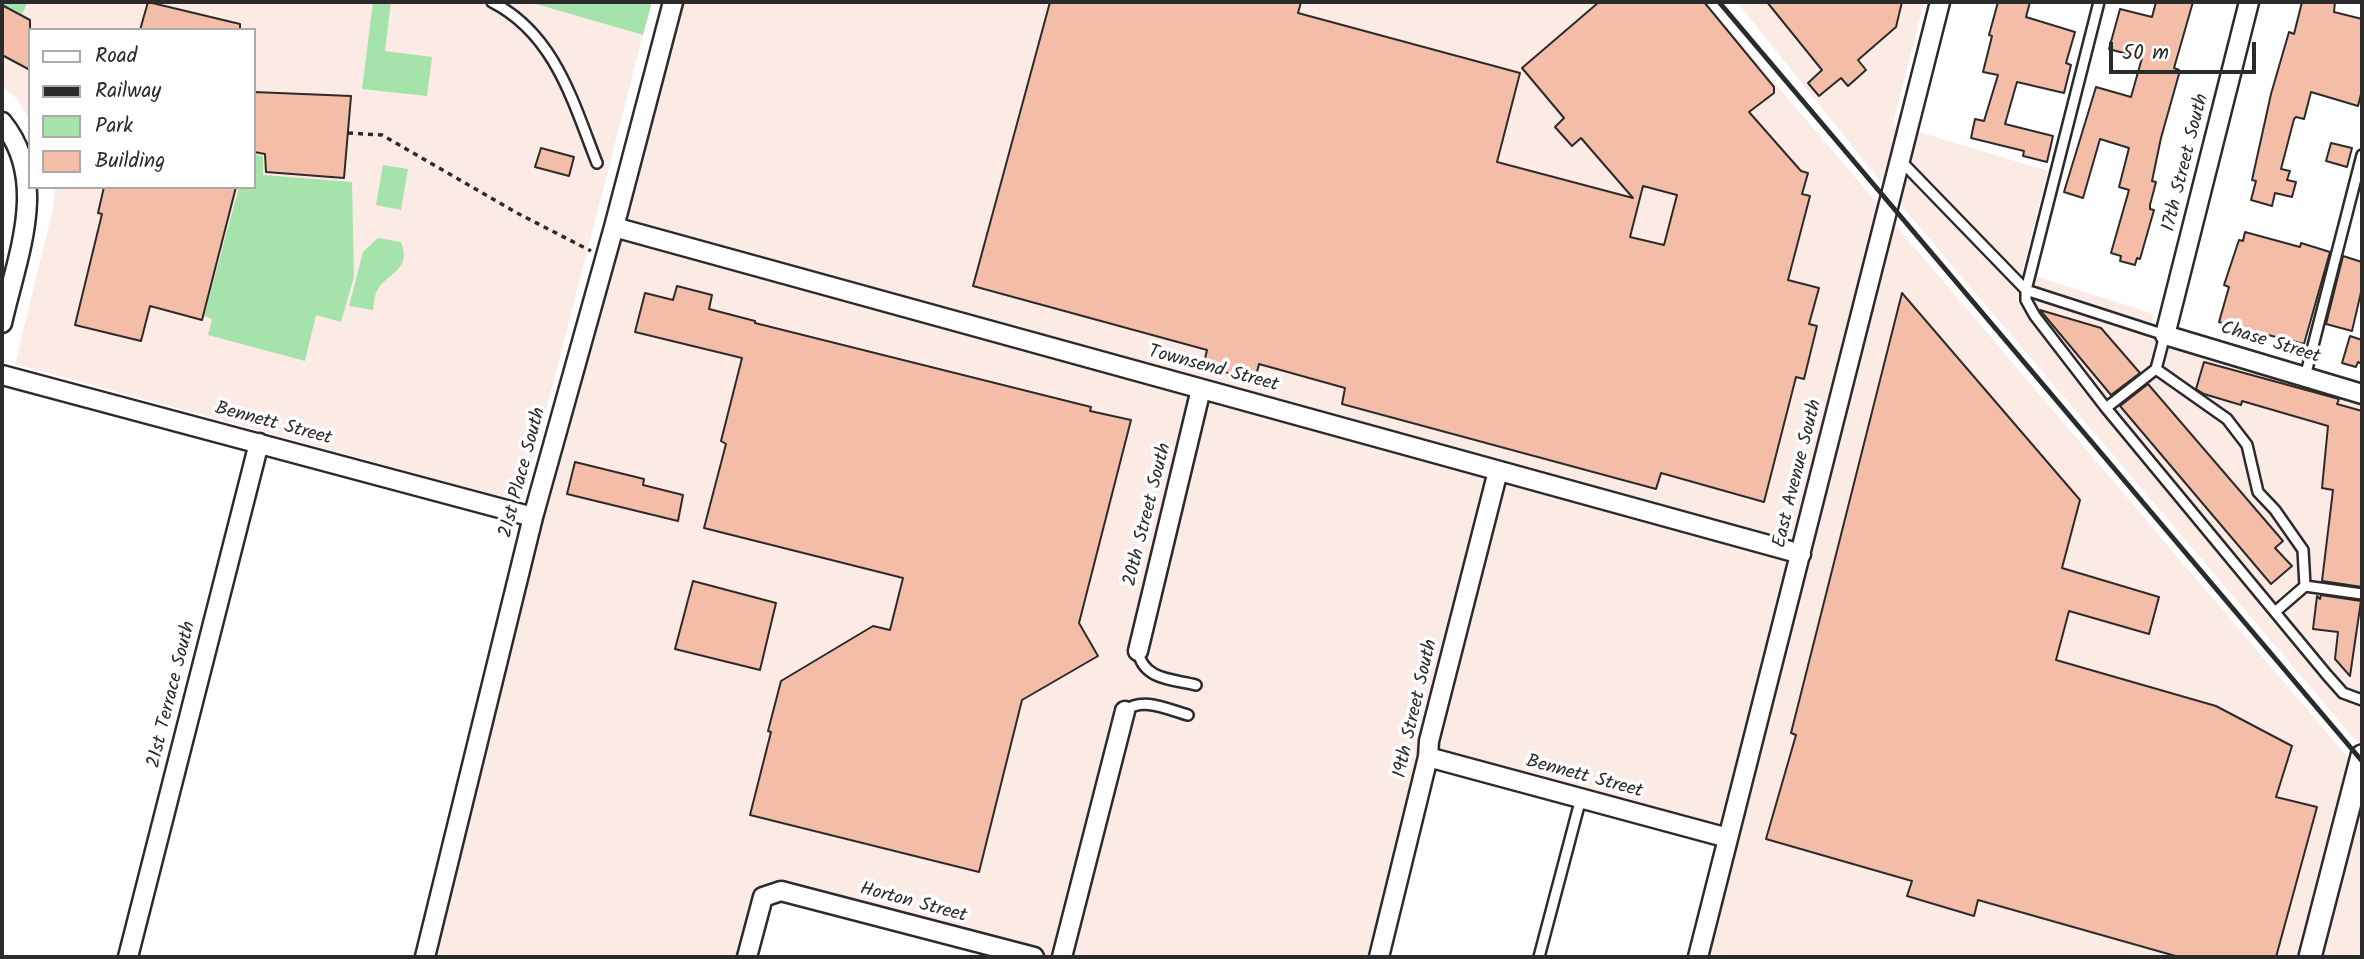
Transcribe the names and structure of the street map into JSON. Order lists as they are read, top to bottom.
{
  "streets": {
    "street": [
      "17th Street South",
      "Chase Street",
      "Townsend Street",
      "Bennett Street",
      "21st Place South",
      "East Avenue South",
      "20th Street South",
      "21st Terrace South",
      "19th Street South",
      "Horton Street"
    ]
  },
  "crossings": [
    ["17th Street South", "Chase Street"],
    ["Townsend Street", "21st Place South"],
    ["Townsend Street", "East Avenue South"],
    ["Townsend Street", "20th Street South"],
    ["Townsend Street", "19th Street South"],
    ["Bennett Street", "21st Place South"],
    ["Bennett Street", "East Avenue South"],
    ["Bennett Street", "21st Terrace South"],
    ["Bennett Street", "19th Street South"]
  ],
  "legend": [
    "Road",
    "Railway",
    "Park",
    "Building"
  ],
  "scale_bar": "50 m"
}
